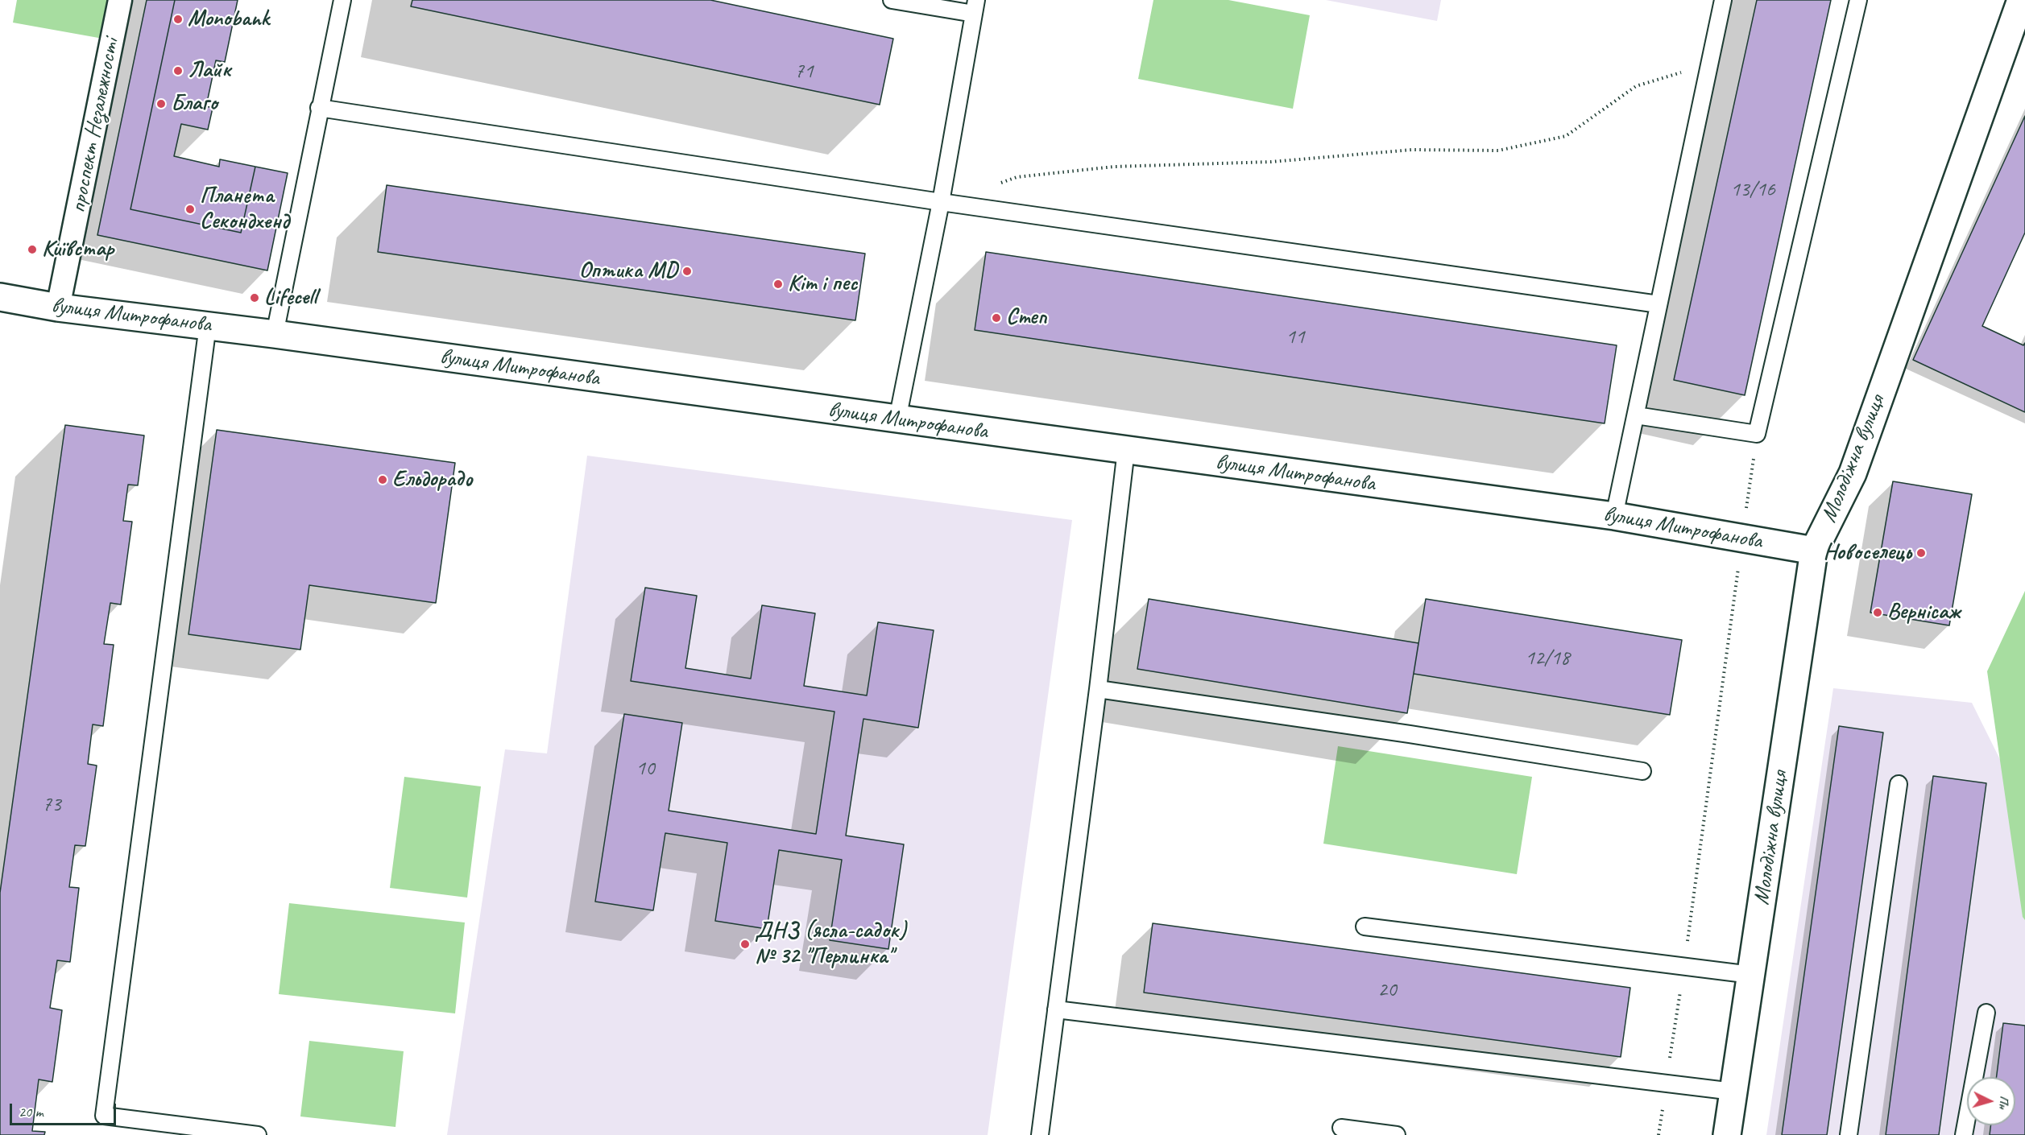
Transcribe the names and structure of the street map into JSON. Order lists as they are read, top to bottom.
{
  "streets": {
    "street": ["проспект Незалежності", "вулиця Митрофанова", "Молодіжна вулиця"]
  },
  "crossings": [
    ["проспект Незалежності", "вулиця Митрофанова"],
    ["вулиця Митрофанова", "Молодіжна вулиця"]
  ],
  "places": [
    "Monobank",
    "Лайк",
    "Благо",
    "Планета Секондхенд",
    "Київстар",
    "Оптика MD",
    "Кіт і пес",
    "Lifecell",
    "Степ",
    "Ельдорадо",
    "Новоселець",
    "Вернісаж",
    "ДНЗ (ясла-садок) № 32 \"Перлинка\""
  ],
  "house_numbers": [
    "71",
    "13/16",
    "11",
    "12/18",
    "10",
    "73",
    "20"
  ],
  "scale_bar": "20 m",
  "north": "right"
}
